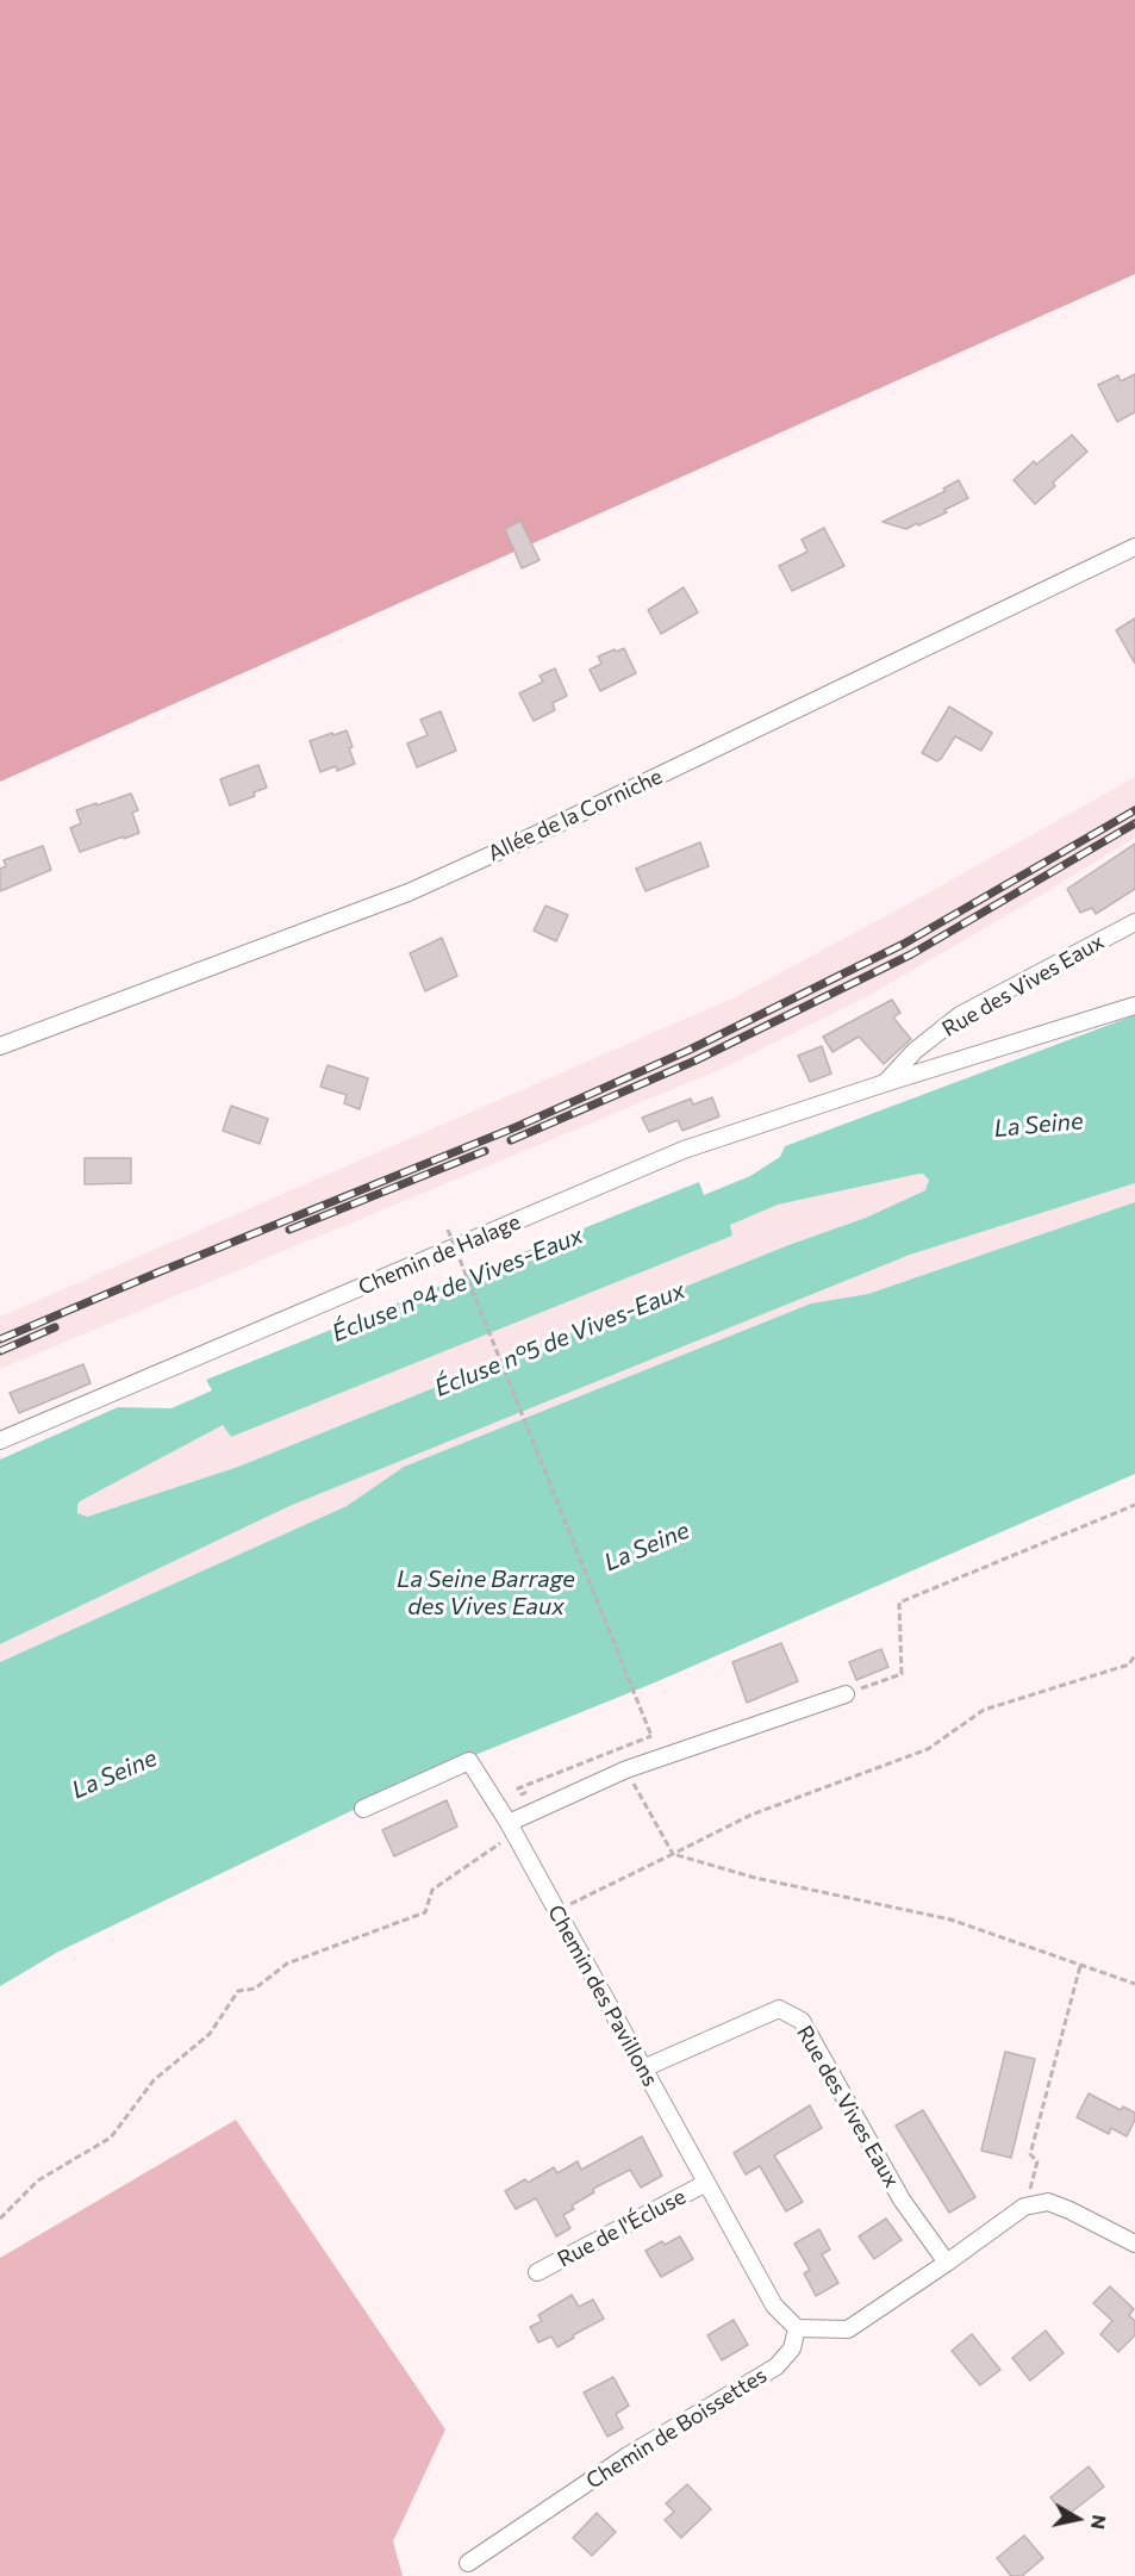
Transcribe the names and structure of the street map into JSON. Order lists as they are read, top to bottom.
{
  "streets": {
    "street": [
      "Allée de la Corniche",
      "Rue des Vives Eaux",
      "Chemin de Halage",
      "Chemin des Pavillons",
      "Rue de l'Écluse",
      "Chemin de Boissettes"
    ]
  },
  "crossings": [
    ["Rue des Vives Eaux", "Chemin de Halage"],
    ["Rue des Vives Eaux", "Chemin des Pavillons"],
    ["Chemin des Pavillons", "Rue de l'Écluse"],
    ["Chemin des Pavillons", "Chemin de Boissettes"]
  ],
  "water": [
    "La Seine",
    "Écluse n°4 de Vives-Eaux",
    "Écluse n°5 de Vives-Eaux",
    "La Seine Barrage des Vives Eaux"
  ],
  "north": "right"
}
